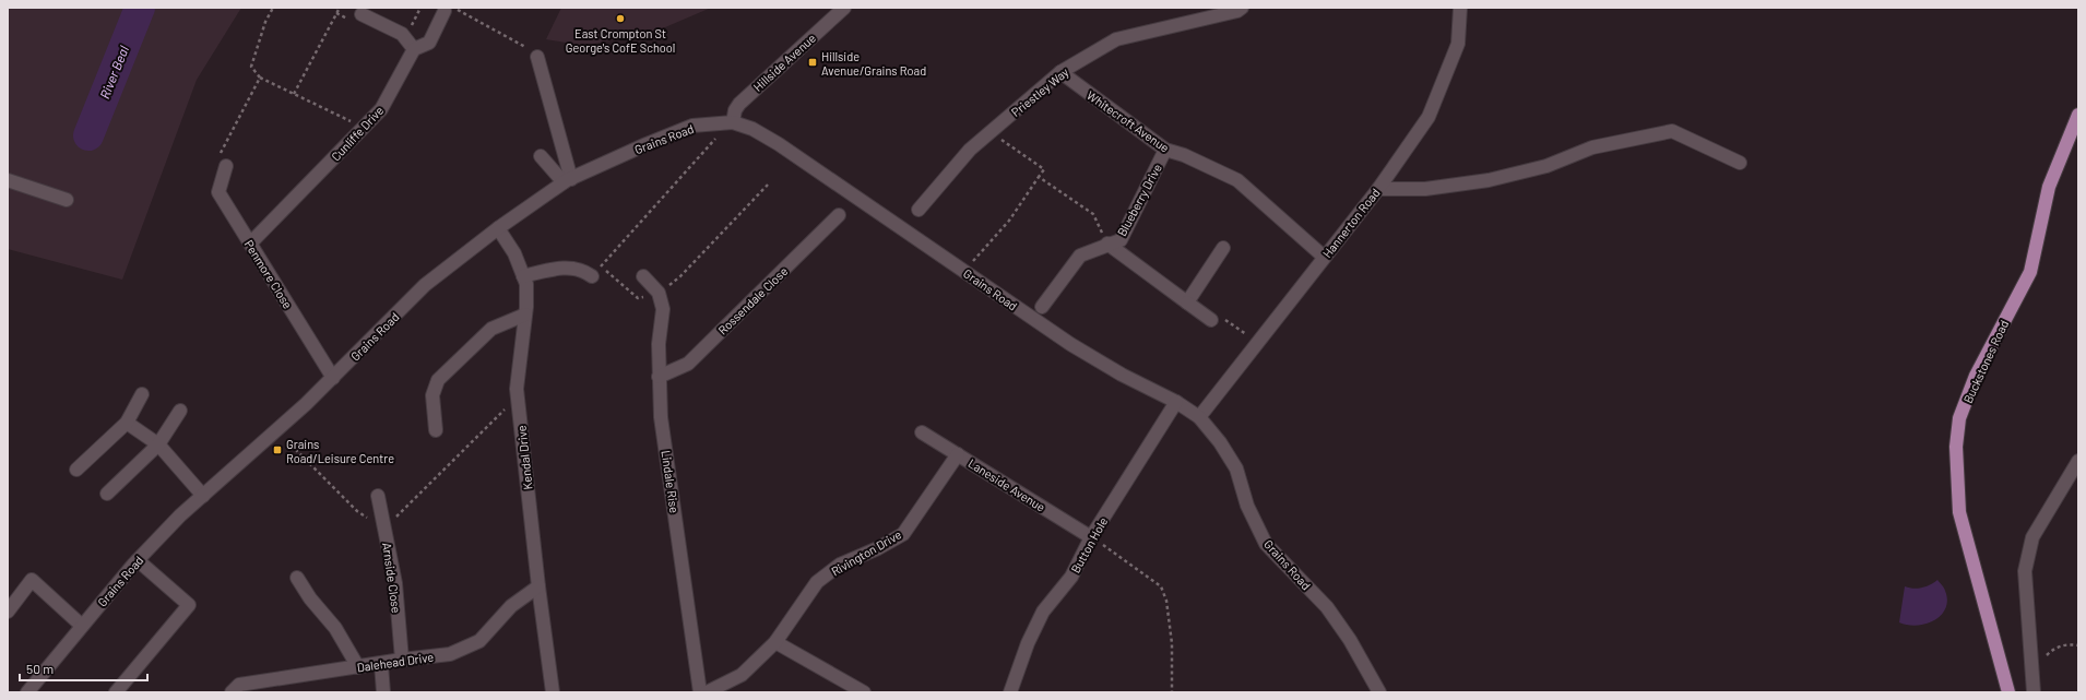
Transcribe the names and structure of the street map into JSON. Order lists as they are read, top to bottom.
{
  "streets": {
    "main road": ["Buckstones Road"],
    "street": [
      "Hillside Avenue",
      "Priestley Way",
      "Whitecroft Avenue",
      "Cunliffe Drive",
      "Grains Road",
      "Blueberry Drive",
      "Hannerton Road",
      "Penmore Close",
      "Rossendale Close",
      "Kendal Drive",
      "Lindale Rise",
      "Laneside Avenue",
      "Button Hole",
      "Rivington Drive",
      "Arnside Close",
      "Dalehead Drive"
    ]
  },
  "crossings": [
    ["Hillside Avenue", "Grains Road"],
    ["Priestley Way", "Whitecroft Avenue"],
    ["Whitecroft Avenue", "Blueberry Drive"],
    ["Whitecroft Avenue", "Hannerton Road"],
    ["Cunliffe Drive", "Penmore Close"],
    ["Grains Road", "Hannerton Road"],
    ["Grains Road", "Penmore Close"],
    ["Grains Road", "Kendal Drive"],
    ["Grains Road", "Button Hole"],
    ["Rossendale Close", "Lindale Rise"],
    ["Kendal Drive", "Dalehead Drive"],
    ["Laneside Avenue", "Button Hole"],
    ["Laneside Avenue", "Rivington Drive"],
    ["Arnside Close", "Dalehead Drive"]
  ],
  "water": ["River Beal"],
  "places": {
    "other": ["East Crompton St George's CofE School"],
    "transit": ["Hillside Avenue/Grains Road", "Grains Road/Leisure Centre"]
  },
  "scale_bar": "50 m"
}
